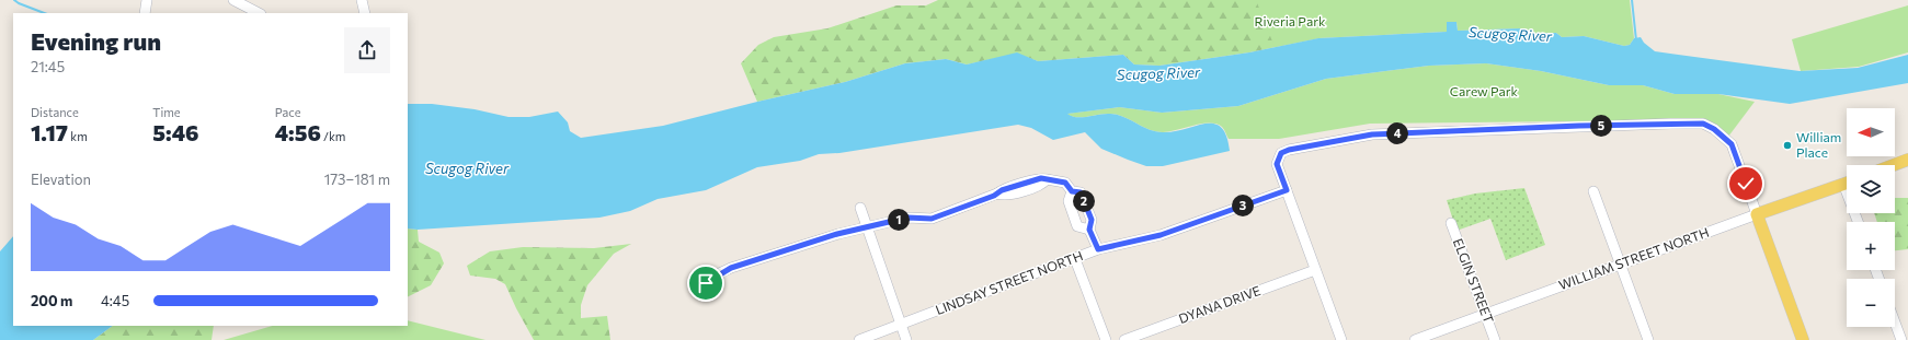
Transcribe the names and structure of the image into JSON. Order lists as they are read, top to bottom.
{
  "streets": {
    "main road": ["WILLIAM STREET NORTH"],
    "street": ["ELGIN STREET", "LINDSAY STREET NORTH", "DYANA DRIVE"]
  },
  "crossings": [
    ["WILLIAM STREET NORTH", "ELGIN STREET"]
  ],
  "water": ["Scugog River"],
  "parks": ["Riveria Park", "Carew Park"],
  "places": ["William Place"],
  "north": "left",
  "page": {
    "heading": ["Evening run", "21:45"],
    "stats": [
      ["Distance", "1.17 km"],
      ["Time", "5:46"],
      ["Pace", "4:56 /km"]
    ],
    "map_buttons": ["+", "−"],
    "pins": [
      "5",
      "4",
      "2",
      "3",
      "1"
    ],
    "chart": ["Elevation", "173–181 m"],
    "list": [
      {
        "name": "200 m",
        "note": "4:45"
      }
    ]
  }
}
